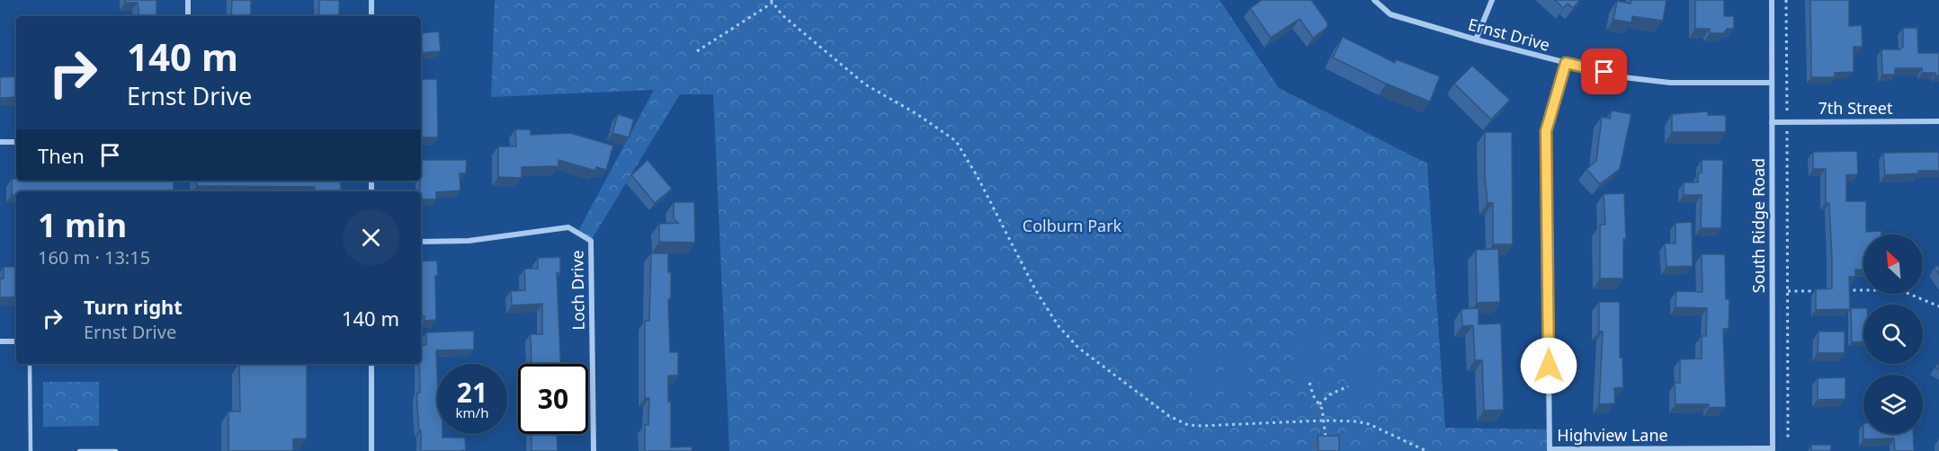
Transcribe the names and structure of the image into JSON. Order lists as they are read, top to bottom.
{
  "streets": {
    "street": [
      "Ernst Drive",
      "7th Street",
      "South Ridge Road",
      "Loch Drive",
      "Highview Lane"
    ]
  },
  "crossings": [
    ["Ernst Drive", "South Ridge Road"],
    ["Ernst Drive", "Highview Lane"],
    ["7th Street", "South Ridge Road"],
    ["South Ridge Road", "Highview Lane"]
  ],
  "parks": ["Colburn Park"],
  "north": "top left",
  "page": {
    "turn": ["140 m", "Ernst Drive"],
    "then": "Then",
    "heading": ["1 min", "160 m · 13:15"],
    "list": [
      {
        "name": "Turn right",
        "note": "Ernst Drive",
        "value": "140 m"
      }
    ],
    "speed": "21 km/h",
    "limit": "30"
  }
}
